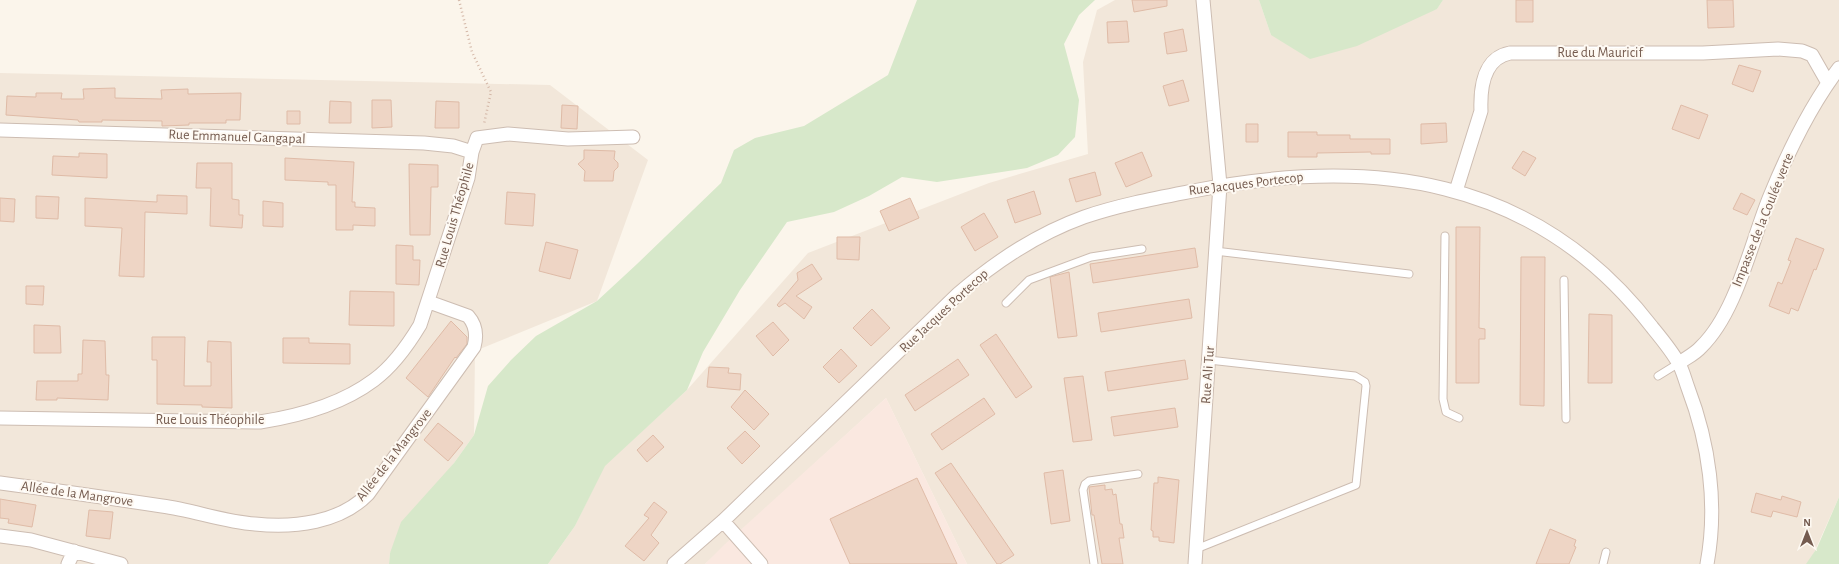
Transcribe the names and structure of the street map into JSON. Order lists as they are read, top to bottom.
{
  "streets": {
    "street": [
      "Rue du Mauricif",
      "Rue Emmanuel Gangapal",
      "Rue Jacques Portecop",
      "Rue Louis Théophile",
      "Impasse de la Coulée verte",
      "Rue Ali Tur",
      "Allée de la Mangrove"
    ]
  },
  "crossings": [
    ["Rue du Mauricif", "Rue Jacques Portecop"],
    ["Rue du Mauricif", "Impasse de la Coulée verte"],
    ["Rue Emmanuel Gangapal", "Rue Louis Théophile"],
    ["Rue Jacques Portecop", "Impasse de la Coulée verte"],
    ["Rue Jacques Portecop", "Rue Ali Tur"],
    ["Rue Louis Théophile", "Allée de la Mangrove"]
  ],
  "north": "top"
}
